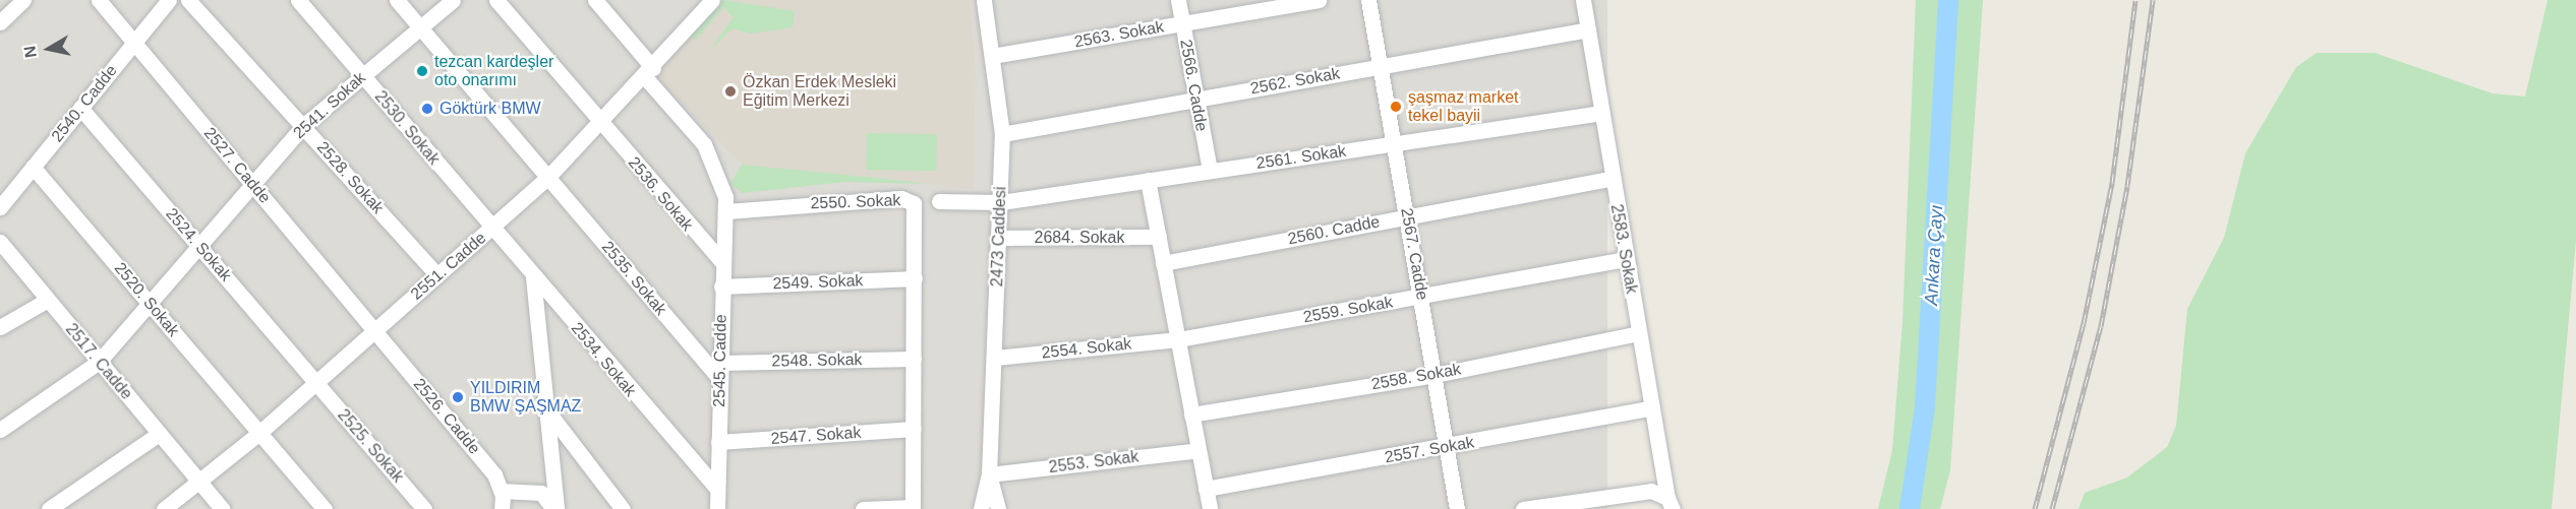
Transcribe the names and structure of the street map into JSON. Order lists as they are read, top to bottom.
{
  "streets": {
    "street": [
      "2563. Sokak",
      "2562. Sokak",
      "2566. Cadde",
      "2540. Cadde",
      "2541. Sokak",
      "2530. Sokak",
      "2561. Sokak",
      "2527. Cadde",
      "2528. Sokak",
      "2536. Sokak",
      "2550. Sokak",
      "2560. Cadde",
      "2473 Caddesi",
      "2684. Sokak",
      "2524. Sokak",
      "2583. Sokak",
      "2567. Cadde",
      "2551. Cadde",
      "2535. Sokak",
      "2549. Sokak",
      "2520. Sokak",
      "2559. Sokak",
      "2554. Sokak",
      "2534. Sokak",
      "2545. Cadde",
      "2548. Sokak",
      "2517. Cadde",
      "2558. Sokak",
      "2526. Cadde",
      "2547. Sokak",
      "2525. Sokak",
      "2557. Sokak",
      "2553. Sokak"
    ]
  },
  "crossings": [
    ["2563. Sokak", "2566. Cadde"],
    ["2563. Sokak", "2473 Caddesi"],
    ["2562. Sokak", "2566. Cadde"],
    ["2562. Sokak", "2473 Caddesi"],
    ["2562. Sokak", "2583. Sokak"],
    ["2562. Sokak", "2567. Cadde"],
    ["2566. Cadde", "2561. Sokak"],
    ["2540. Cadde", "2527. Cadde"],
    ["2540. Cadde", "2524. Sokak"],
    ["2540. Cadde", "2520. Sokak"],
    ["2541. Sokak", "2530. Sokak"],
    ["2541. Sokak", "2527. Cadde"],
    ["2541. Sokak", "2528. Sokak"],
    ["2541. Sokak", "2524. Sokak"],
    ["2541. Sokak", "2535. Sokak"],
    ["2541. Sokak", "2520. Sokak"],
    ["2541. Sokak", "2517. Cadde"],
    ["2530. Sokak", "2551. Cadde"],
    ["2530. Sokak", "2534. Sokak"],
    ["2561. Sokak", "2473 Caddesi"],
    ["2561. Sokak", "2583. Sokak"],
    ["2561. Sokak", "2567. Cadde"],
    ["2527. Cadde", "2551. Cadde"],
    ["2527. Cadde", "2526. Cadde"],
    ["2528. Sokak", "2551. Cadde"],
    ["2536. Sokak", "2551. Cadde"],
    ["2536. Sokak", "2545. Cadde"],
    ["2550. Sokak", "2549. Sokak"],
    ["2550. Sokak", "2545. Cadde"],
    ["2550. Sokak", "2548. Sokak"],
    ["2550. Sokak", "2547. Sokak"],
    ["2560. Cadde", "2583. Sokak"],
    ["2560. Cadde", "2567. Cadde"],
    ["2473 Caddesi", "2684. Sokak"],
    ["2473 Caddesi", "2554. Sokak"],
    ["2473 Caddesi", "2553. Sokak"],
    ["2524. Sokak", "2551. Cadde"],
    ["2524. Sokak", "2525. Sokak"],
    ["2583. Sokak", "2559. Sokak"],
    ["2583. Sokak", "2558. Sokak"],
    ["2583. Sokak", "2557. Sokak"],
    ["2567. Cadde", "2559. Sokak"],
    ["2567. Cadde", "2558. Sokak"],
    ["2567. Cadde", "2557. Sokak"],
    ["2551. Cadde", "2535. Sokak"],
    ["2551. Cadde", "2520. Sokak"],
    ["2551. Cadde", "2534. Sokak"],
    ["2551. Cadde", "2517. Cadde"],
    ["2551. Cadde", "2526. Cadde"],
    ["2551. Cadde", "2525. Sokak"],
    ["2535. Sokak", "2545. Cadde"],
    ["2549. Sokak", "2545. Cadde"],
    ["2559. Sokak", "2554. Sokak"],
    ["2534. Sokak", "2545. Cadde"],
    ["2545. Cadde", "2548. Sokak"],
    ["2545. Cadde", "2547. Sokak"]
  ],
  "water": ["Ankara Çayı"],
  "places": [
    "tezcan kardeşler oto onarımı",
    "Özkan Erdek Mesleki Eğitim Merkezi",
    "şaşmaz market tekel bayii",
    "Göktürk BMW",
    "YILDIRIM BMW ŞAŞMAZ"
  ],
  "north": "left"
}
